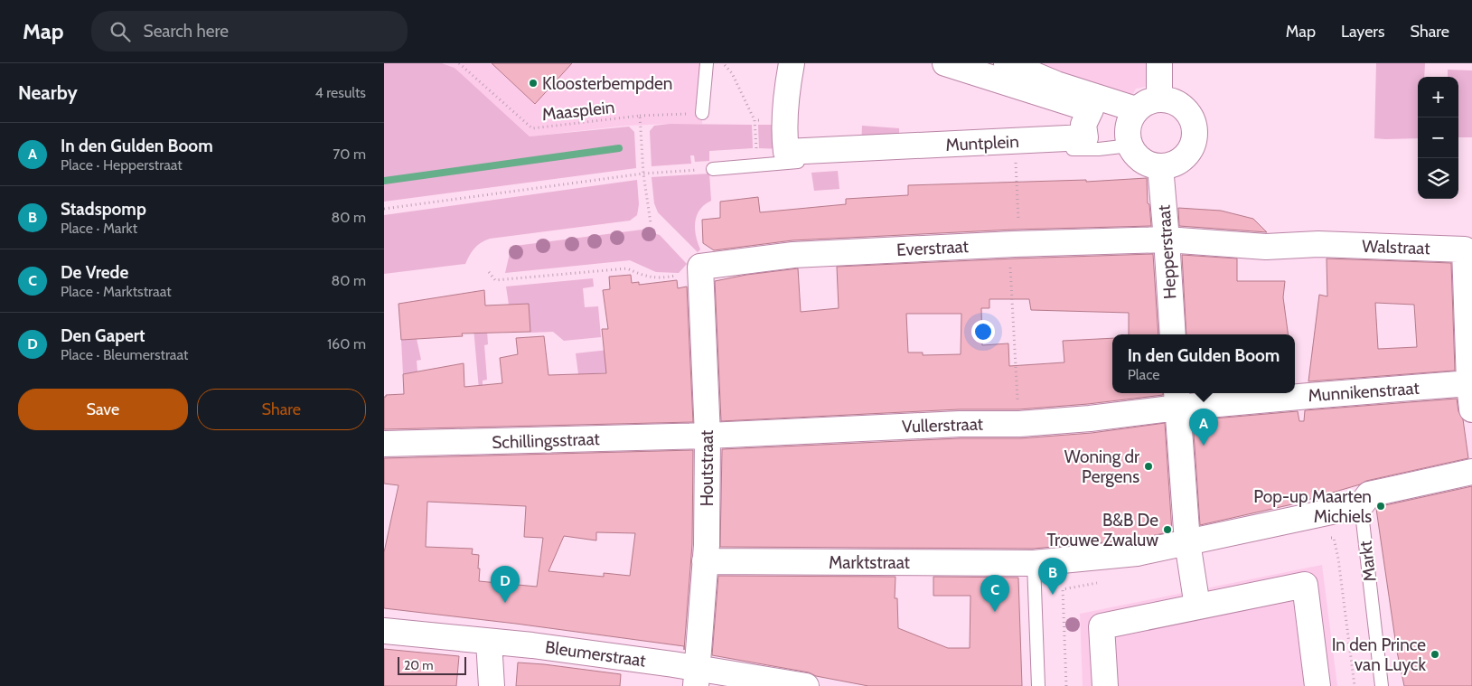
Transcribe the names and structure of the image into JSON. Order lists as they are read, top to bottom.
{
  "streets": {
    "street": [
      "Muntplein",
      "Walstraat",
      "Everstraat",
      "Hepperstraat",
      "Munnikenstraat",
      "Vullerstraat",
      "Schillingsstraat",
      "Houtstraat",
      "Marktstraat",
      "Bleumerstraat"
    ],
    "lane": ["Markt"],
    "path": ["Maasplein"]
  },
  "crossings": [
    ["Walstraat", "Everstraat"],
    ["Walstraat", "Hepperstraat"],
    ["Walstraat", "Munnikenstraat"],
    ["Everstraat", "Hepperstraat"],
    ["Everstraat", "Houtstraat"],
    ["Munnikenstraat", "Vullerstraat"],
    ["Vullerstraat", "Schillingsstraat"],
    ["Vullerstraat", "Houtstraat"],
    ["Schillingsstraat", "Houtstraat"],
    ["Houtstraat", "Marktstraat"],
    ["Houtstraat", "Bleumerstraat"]
  ],
  "places": [
    "Kloosterbempden",
    "Woning dr Pergens",
    "Pop-up Maarten Michiels",
    "B&B De Trouwe Zwaluw",
    "In den Prince van Luyck"
  ],
  "scale_bar": "20 m",
  "page": {
    "header": "Map",
    "search": "Search here",
    "nav": ["Map", "Layers", "Share"],
    "heading": ["Nearby", "4 results"],
    "map_buttons": ["+", "−"],
    "list": [
      {
        "mark": "A",
        "name": "In den Gulden Boom",
        "note": "Place · Hepperstraat",
        "value": "70 m"
      },
      {
        "mark": "B",
        "name": "Stadspomp",
        "note": "Place · Markt",
        "value": "80 m"
      },
      {
        "mark": "C",
        "name": "De Vrede",
        "note": "Place · Marktstraat",
        "value": "80 m"
      },
      {
        "mark": "D",
        "name": "Den Gapert",
        "note": "Place · Bleumerstraat",
        "value": "160 m"
      }
    ],
    "popup": ["In den Gulden Boom", "Place"],
    "buttons": ["Save", "Share"],
    "pins": [
      "A",
      "B",
      "D",
      "C"
    ],
    "scale": "20 m"
  }
}
